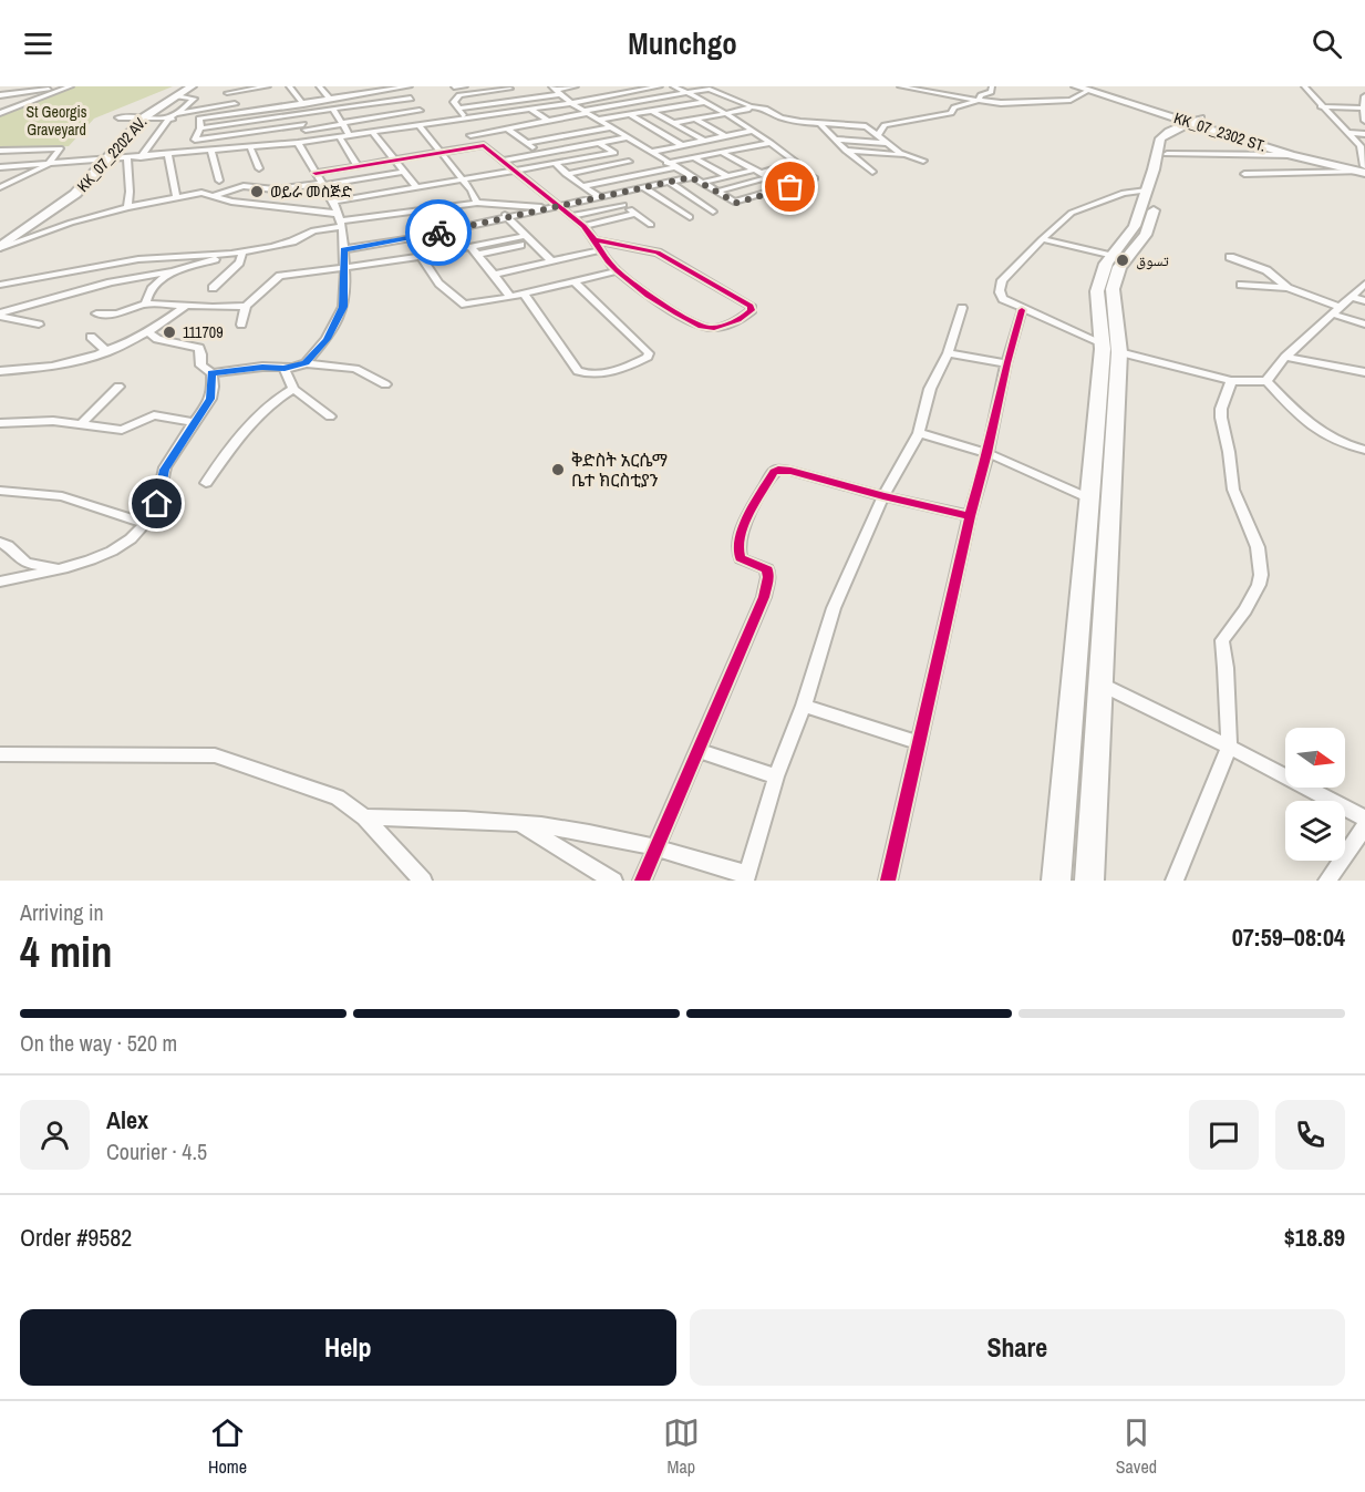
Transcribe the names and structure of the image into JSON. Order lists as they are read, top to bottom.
{
  "streets": {
    "main road": ["KK_07_2302 ST.", "KK_07_2202 AV."]
  },
  "parks": ["St Georgis Graveyard"],
  "places": [
    "ወይራ መስጅድ",
    "تسوق",
    "111709",
    "ቅድስት አርሴማ ቤተ ክርስቲያን"
  ],
  "north": "right",
  "page": {
    "header": "Munchgo",
    "heading": ["4 min", "Arriving in", "07:59–08:04"],
    "panel": [
      "Alex",
      "Courier · 4.5",
      "Order #9582",
      "$18.89"
    ],
    "bar": "On the way · 520 m",
    "buttons": ["Help", "Share"],
    "tabs": ["Home", "Map", "Saved"]
  }
}
